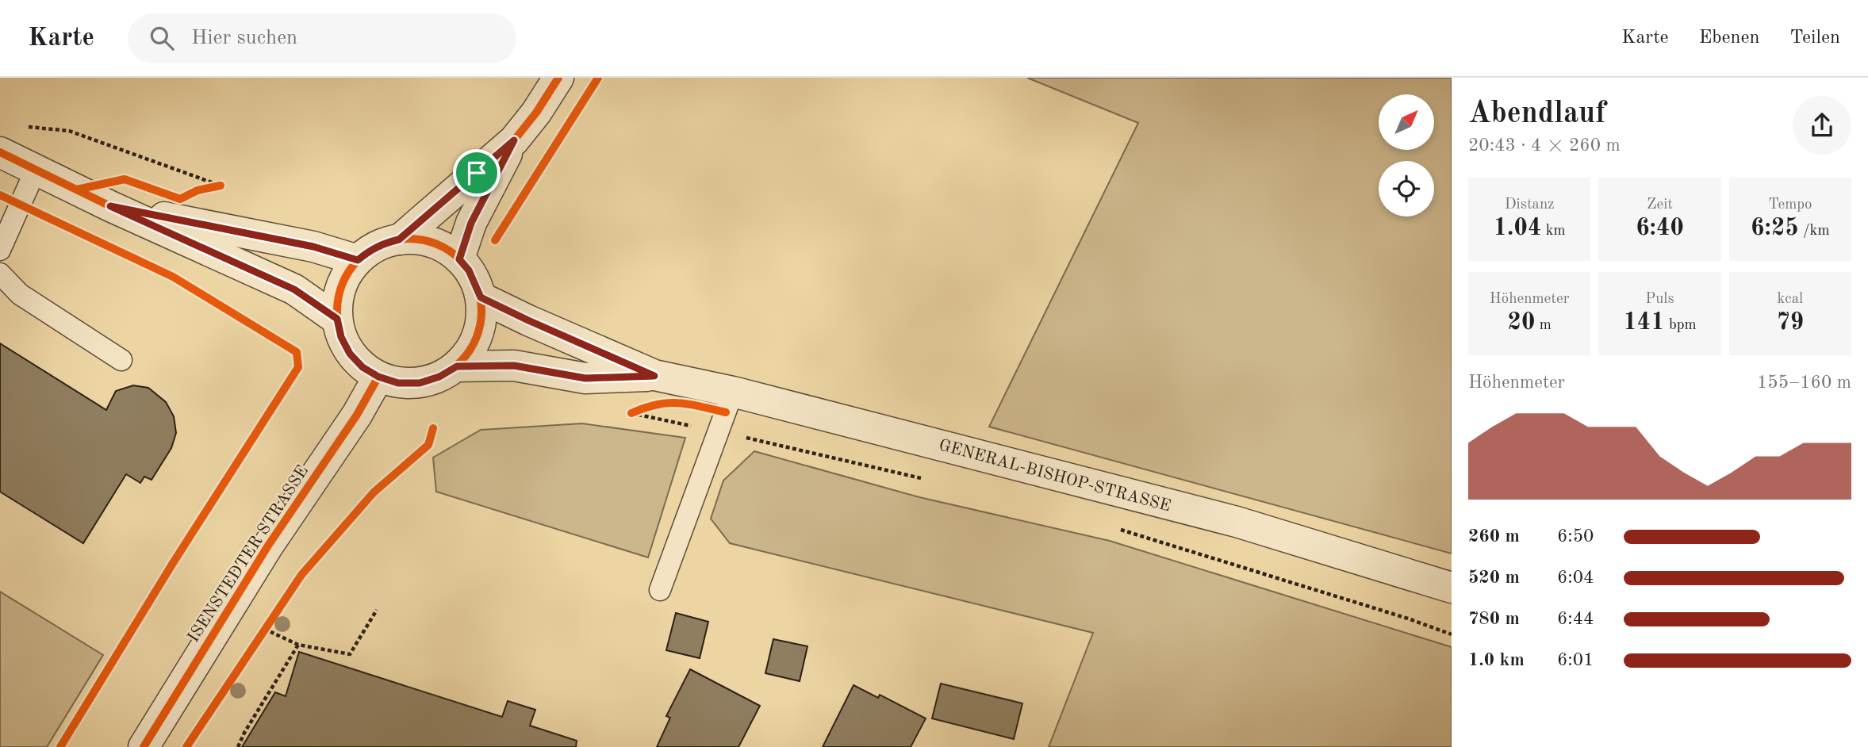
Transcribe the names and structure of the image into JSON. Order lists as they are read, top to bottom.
{
  "streets": {
    "street": ["GENERAL-BISHOP-STRASSE", "ISENSTEDTER STRASSE"]
  },
  "crossings": [
    ["GENERAL-BISHOP-STRASSE", "ISENSTEDTER STRASSE"]
  ],
  "north": "top right",
  "page": {
    "header": "Karte",
    "search": "Hier suchen",
    "nav": ["Karte", "Ebenen", "Teilen"],
    "heading": ["Abendlauf", "20:43 · 4 × 260 m"],
    "stats": [
      ["Distanz", "1.04 km"],
      ["Zeit", "6:40"],
      ["Tempo", "6:25 /km"],
      ["Höhenmeter", "20 m"],
      ["Puls", "141 bpm"],
      ["kcal", "79"]
    ],
    "chart": ["Höhenmeter", "155–160 m"],
    "list": [
      {
        "name": "260 m",
        "note": "6:50"
      },
      {
        "name": "520 m",
        "note": "6:04"
      },
      {
        "name": "780 m",
        "note": "6:44"
      },
      {
        "name": "1.0 km",
        "note": "6:01"
      }
    ]
  }
}
